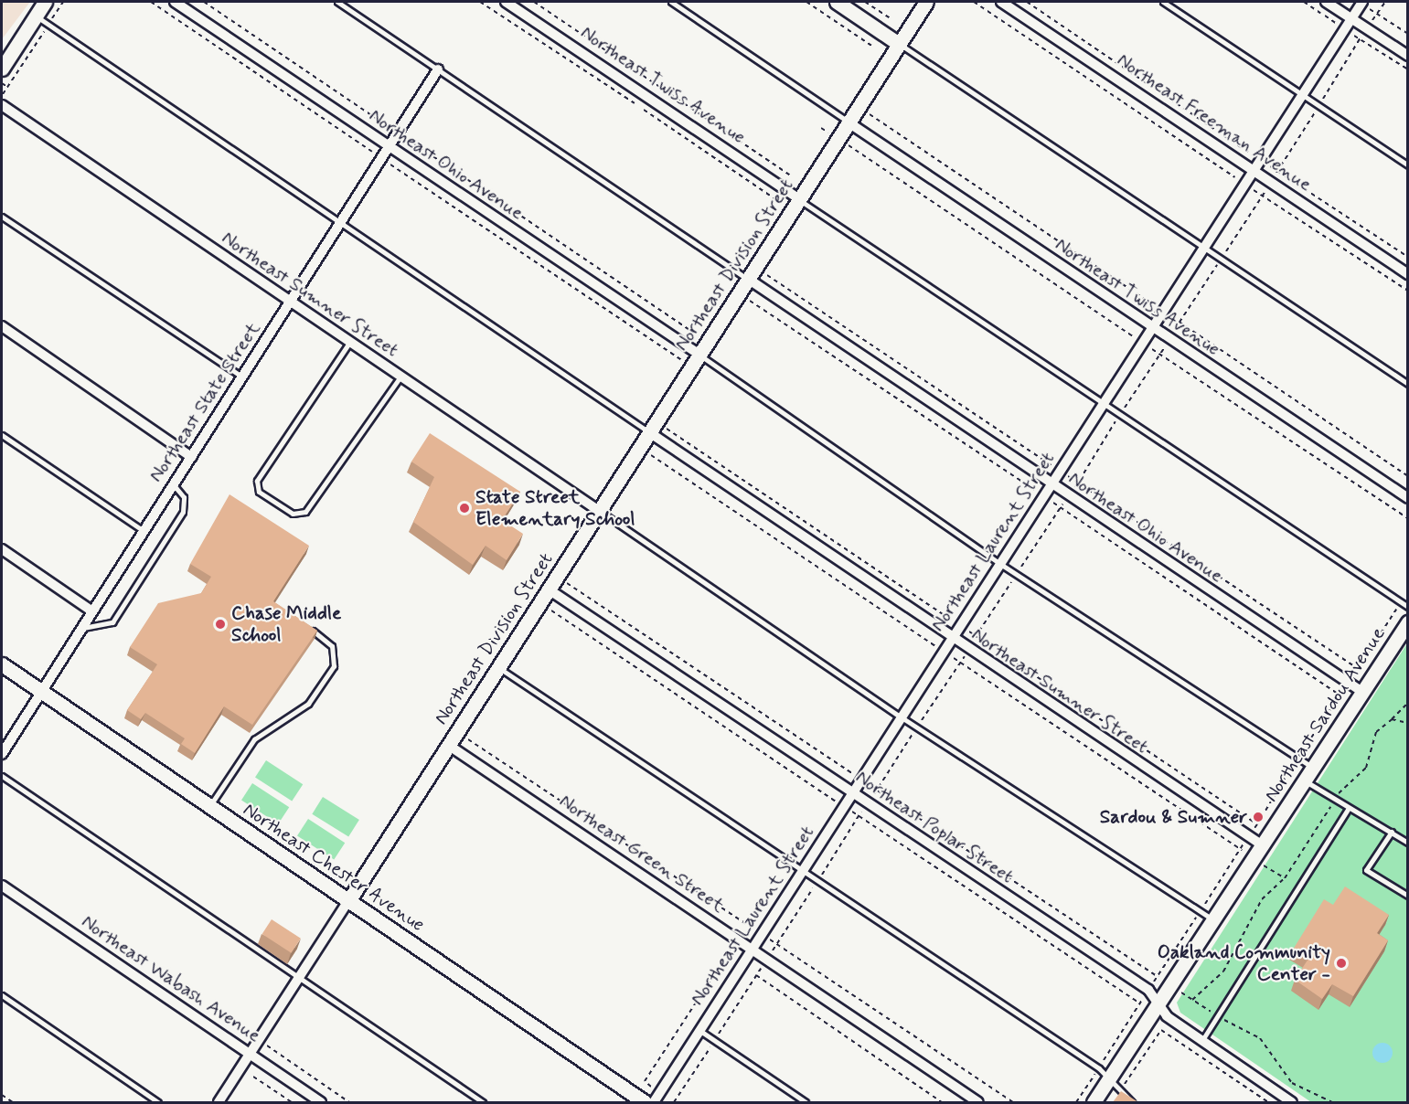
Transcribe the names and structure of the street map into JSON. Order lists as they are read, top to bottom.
{
  "streets": {
    "street": [
      "Northeast Twiss Avenue",
      "Northeast Freeman Avenue",
      "Northeast Ohio Avenue",
      "Northeast Division Street",
      "Northeast Sumner Street",
      "Northeast State Street",
      "Northeast Laurent Street",
      "Northeast Sardou Avenue",
      "Northeast Poplar Street",
      "Northeast Green Street",
      "Northeast Chester Avenue",
      "Northeast Wabash Avenue"
    ]
  },
  "crossings": [
    ["Northeast Twiss Avenue", "Northeast Division Street"],
    ["Northeast Twiss Avenue", "Northeast Laurent Street"],
    ["Northeast Freeman Avenue", "Northeast Laurent Street"],
    ["Northeast Ohio Avenue", "Northeast Division Street"],
    ["Northeast Ohio Avenue", "Northeast State Street"],
    ["Northeast Ohio Avenue", "Northeast Laurent Street"],
    ["Northeast Ohio Avenue", "Northeast Sardou Avenue"],
    ["Northeast Division Street", "Northeast Sumner Street"],
    ["Northeast Division Street", "Northeast Poplar Street"],
    ["Northeast Division Street", "Northeast Green Street"],
    ["Northeast Division Street", "Northeast Chester Avenue"],
    ["Northeast Division Street", "Northeast Wabash Avenue"],
    ["Northeast Sumner Street", "Northeast State Street"],
    ["Northeast Sumner Street", "Northeast Laurent Street"],
    ["Northeast Sumner Street", "Northeast Sardou Avenue"],
    ["Northeast State Street", "Northeast Chester Avenue"],
    ["Northeast Laurent Street", "Northeast Poplar Street"],
    ["Northeast Laurent Street", "Northeast Green Street"],
    ["Northeast Sardou Avenue", "Northeast Poplar Street"]
  ],
  "places": [
    "State Street Elementary School",
    "Chase Middle School",
    "Sardou & Sumner",
    "Oakland Community Center -"
  ]
}
